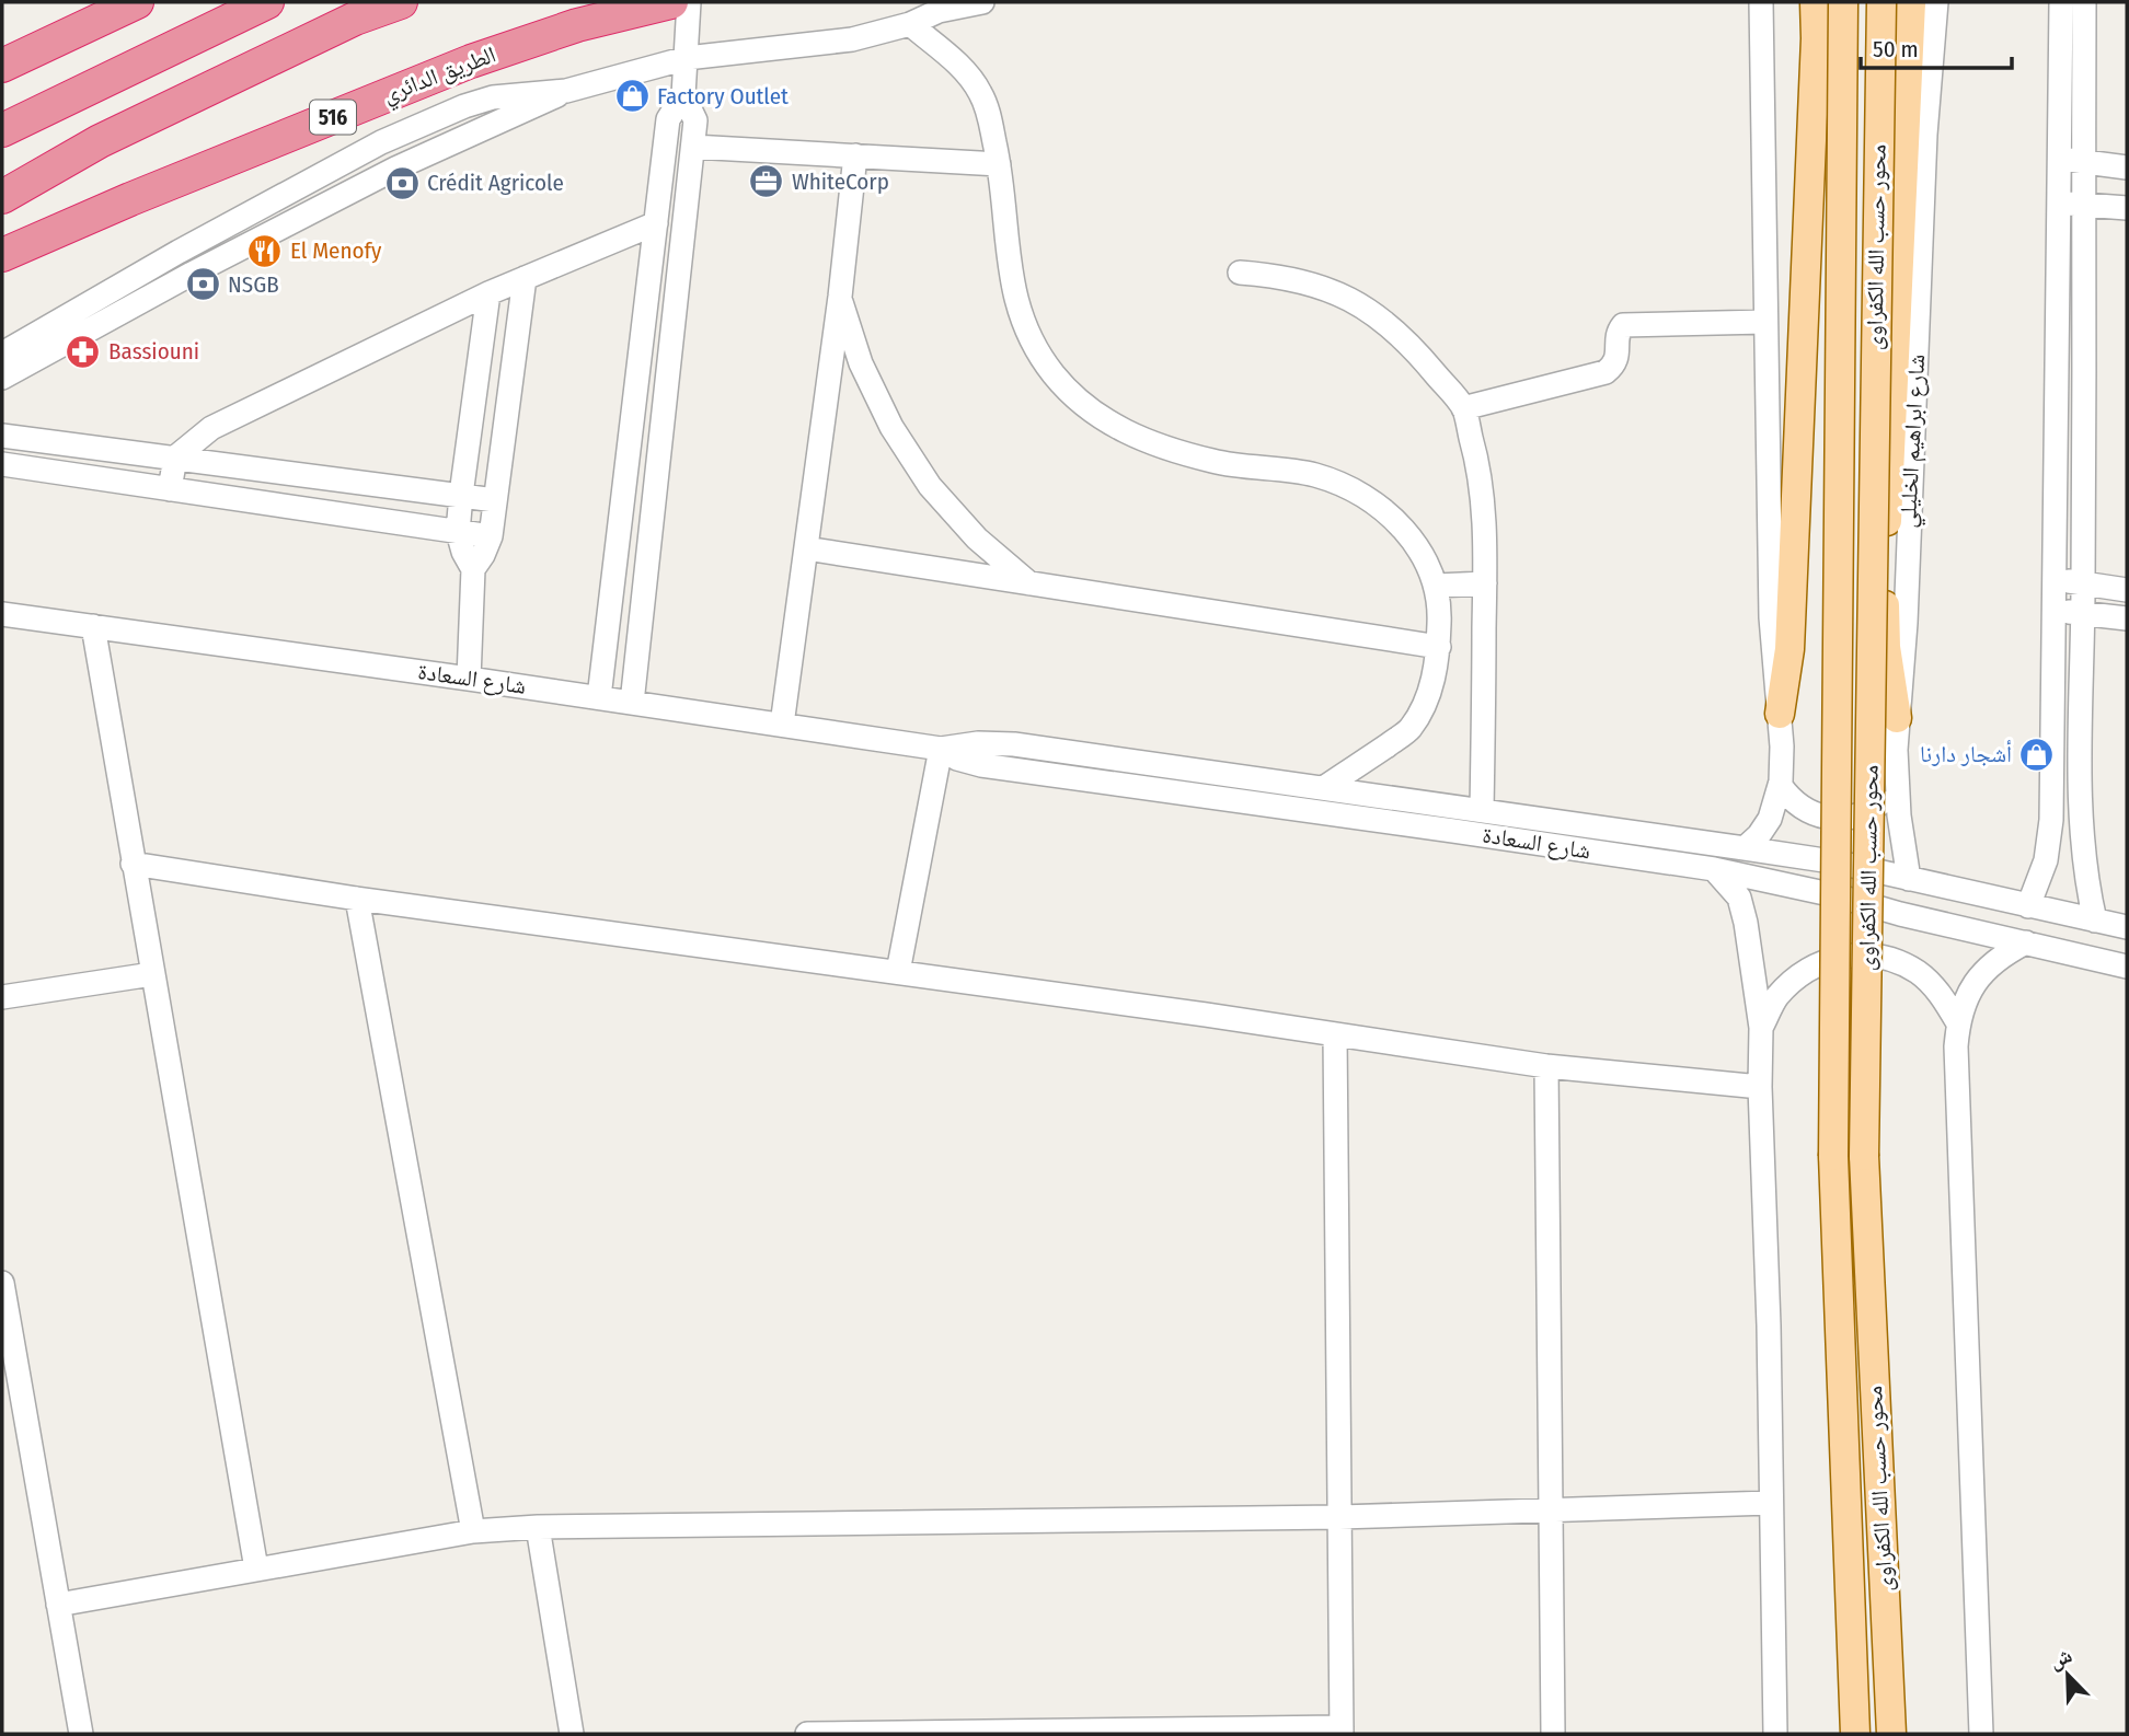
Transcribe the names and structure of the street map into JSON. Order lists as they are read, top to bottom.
{
  "streets": {
    "highway": ["الطريق الدائري", "516"],
    "main road": ["محور حسب الله الكفراوى"],
    "street": ["شارع ابراهيم الخليلي", "شارع السعادة"]
  },
  "crossings": [
    ["شارع ابراهيم الخليلي", "شارع السعادة"]
  ],
  "places": {
    "shop": ["Factory Outlet", "أشجار دارنا"],
    "office": ["WhiteCorp"],
    "bank": ["Crédit Agricole", "NSGB"],
    "restaurant": ["El Menofy"],
    "pharmacy": ["Bassiouni"]
  },
  "scale_bar": "50 m",
  "north": "top left"
}
